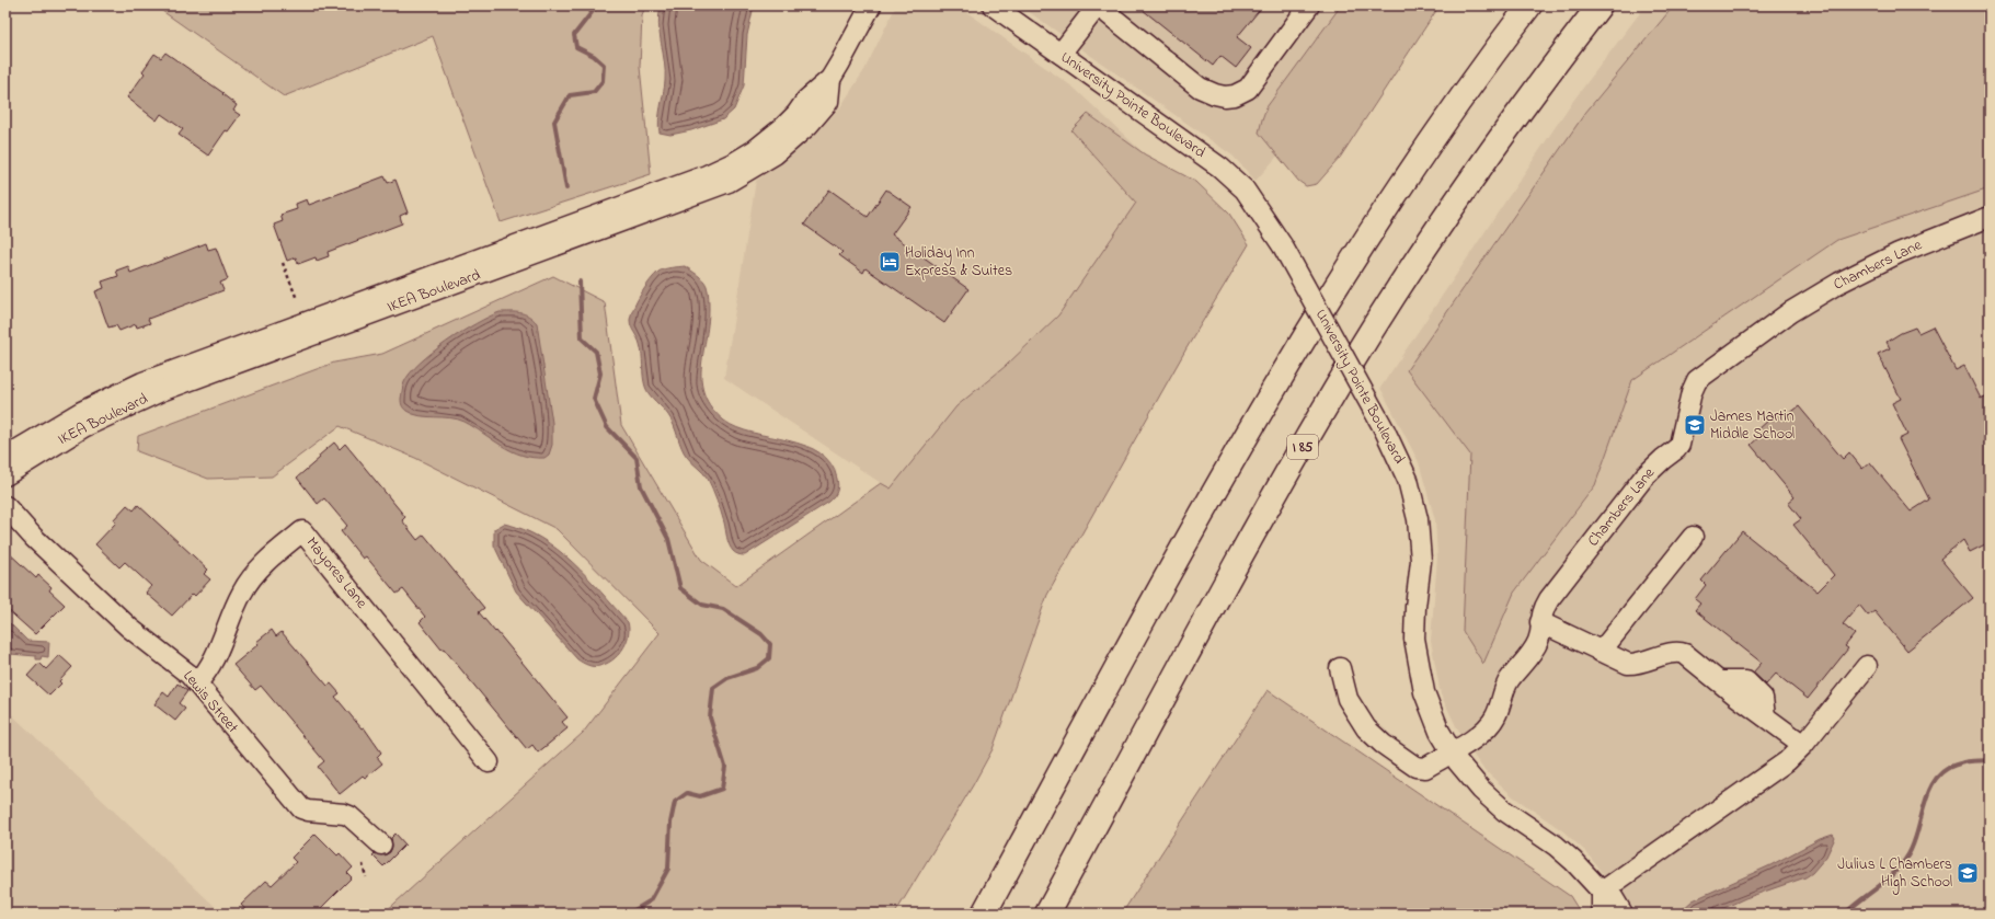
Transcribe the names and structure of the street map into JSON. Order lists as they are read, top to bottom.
{
  "streets": {
    "highway": ["I 85"],
    "street": [
      "University Pointe Boulevard",
      "Chambers Lane",
      "IKEA Boulevard",
      "Mayores Lane",
      "Lewis Street"
    ]
  },
  "crossings": [
    ["University Pointe Boulevard", "Chambers Lane"],
    ["Mayores Lane", "Lewis Street"]
  ],
  "places": {
    "hotel": ["Holiday Inn Express & Suites"],
    "school or university": ["James Martin Middle School", "Julius L Chambers High School"]
  }
}
